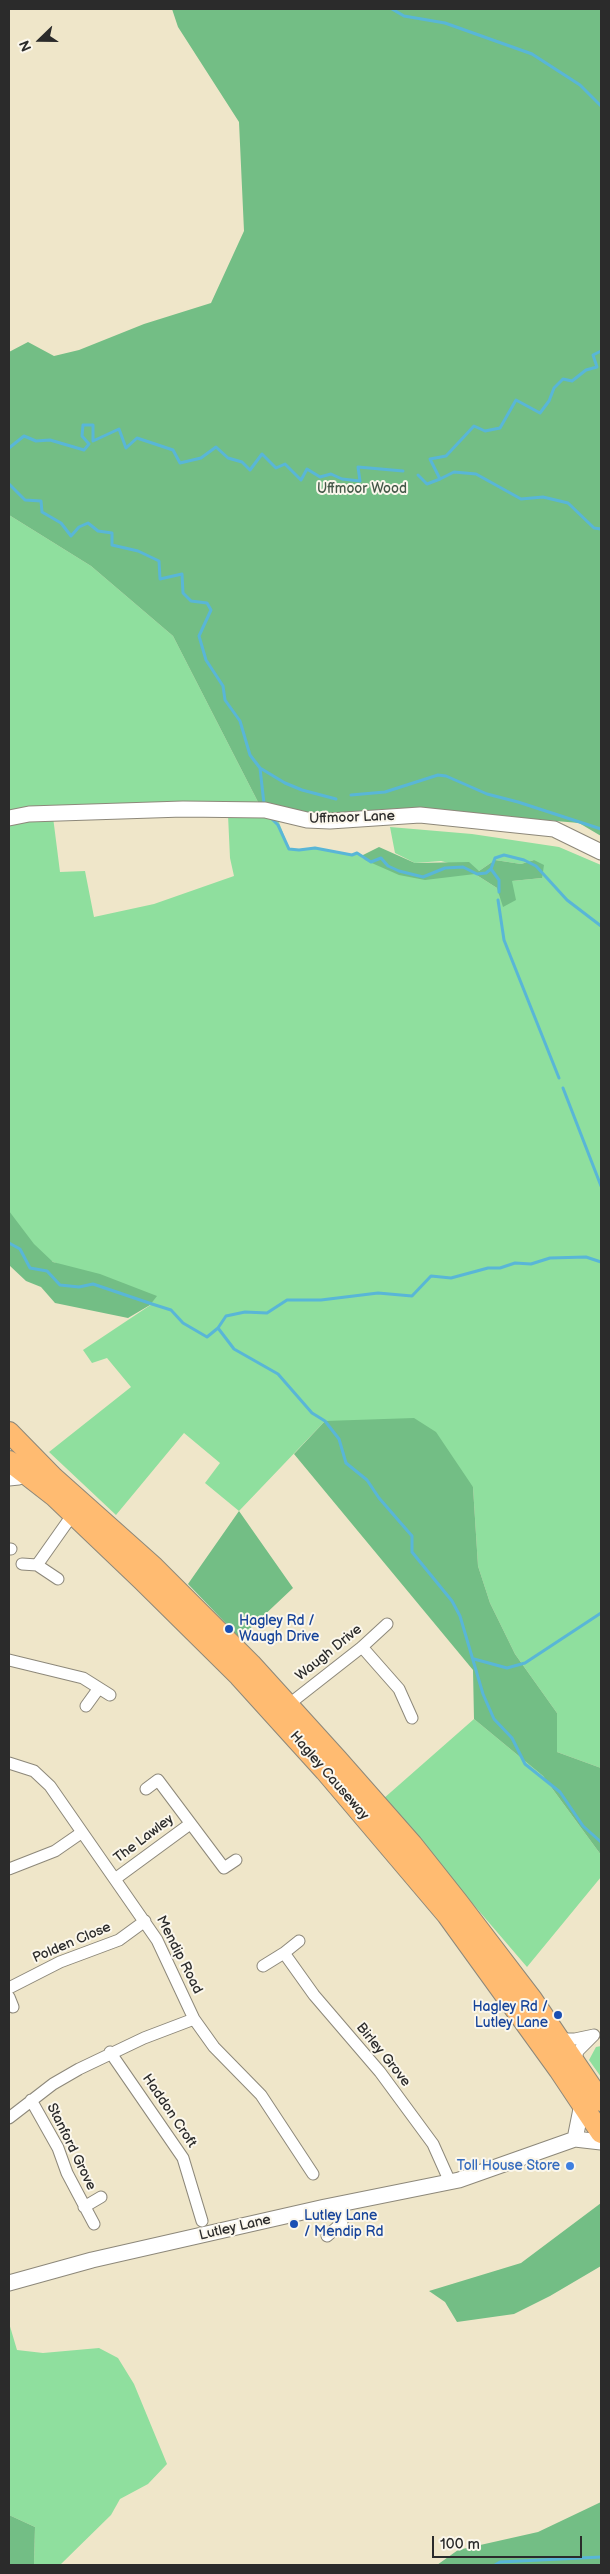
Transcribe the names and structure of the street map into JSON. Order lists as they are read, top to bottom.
{
  "streets": {
    "highway": ["Hagley Causeway"],
    "street": [
      "Uffmoor Lane",
      "Waugh Drive",
      "The Lawley",
      "Polden Close",
      "Mendip Road",
      "Birley Grove",
      "Haddon Croft",
      "Stanford Grove",
      "Lutley Lane"
    ]
  },
  "crossings": [
    ["Waugh Drive", "Hagley Causeway"],
    ["The Lawley", "Mendip Road"],
    ["Polden Close", "Mendip Road"],
    ["Birley Grove", "Lutley Lane"]
  ],
  "parks": ["Uffmoor Wood"],
  "places": [
    "Hagley Rd / Waugh Drive",
    "Hagley Rd / Lutley Lane",
    "Toll House Store",
    "Lutley Lane / Mendip Rd"
  ],
  "scale_bar": "100 m",
  "north": "left"
}
